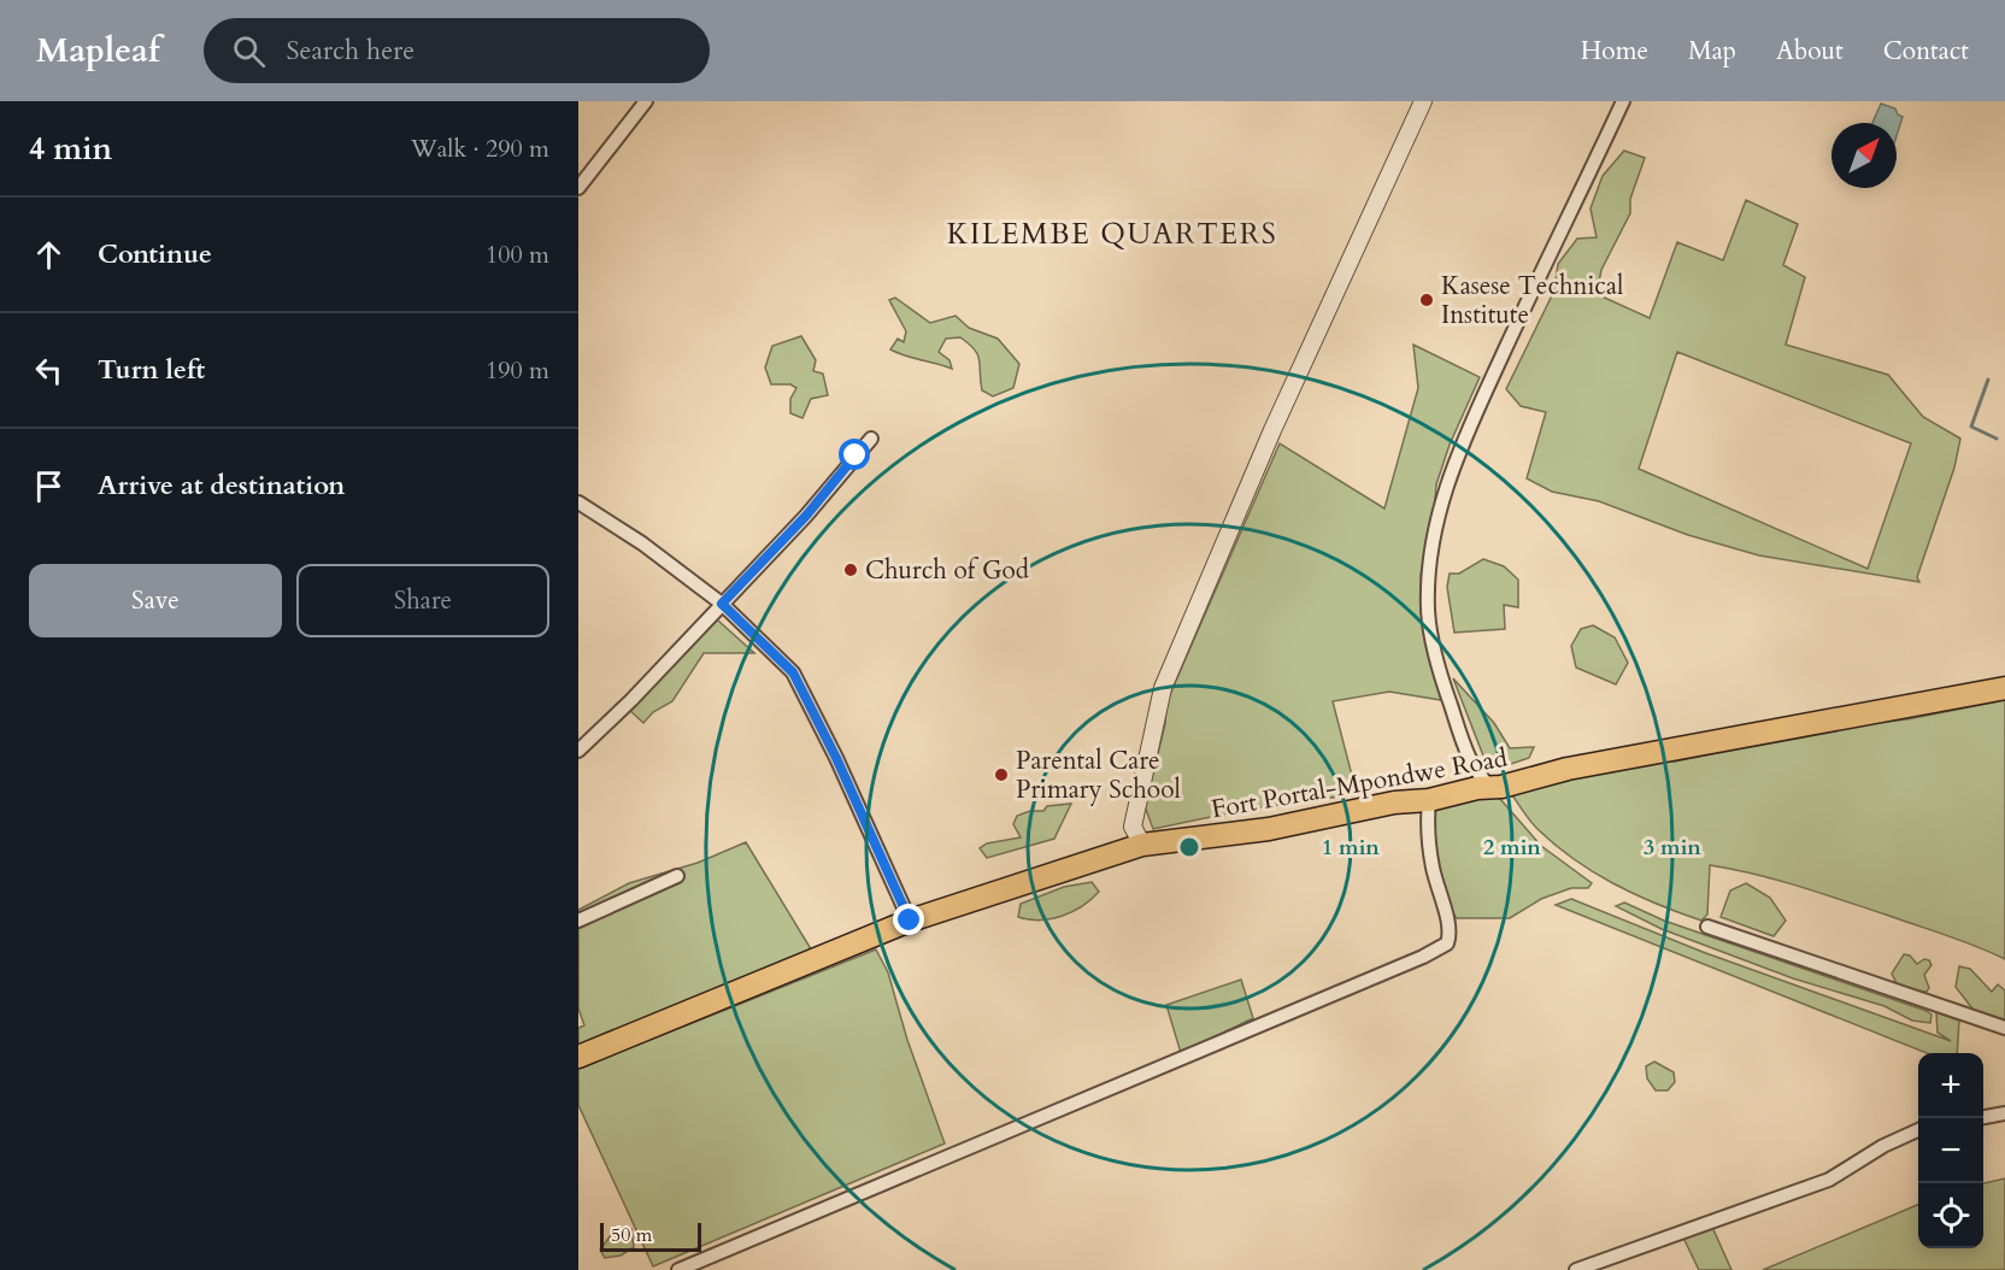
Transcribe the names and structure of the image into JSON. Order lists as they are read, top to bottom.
{
  "streets": {
    "highway": ["Fort Portal-Mpondwe Road"]
  },
  "districts": ["KILEMBE QUARTERS"],
  "places": ["Kasese Technical Institute", "Church of God", "Parental Care Primary School"],
  "scale_bar": "50 m",
  "north": "top right",
  "page": {
    "header": "Mapleaf",
    "search": "Search here",
    "nav": [
      "Home",
      "Map",
      "About",
      "Contact"
    ],
    "heading": ["4 min", "Walk · 290 m"],
    "list": [
      ["Continue", "100 m"],
      ["Turn left", "190 m"],
      "Arrive at destination"
    ],
    "buttons": ["Save", "Share"],
    "map_buttons": ["+", "−"],
    "scale": "50 m"
  },
  "rings": ["1 min", "2 min", "3 min"]
}
